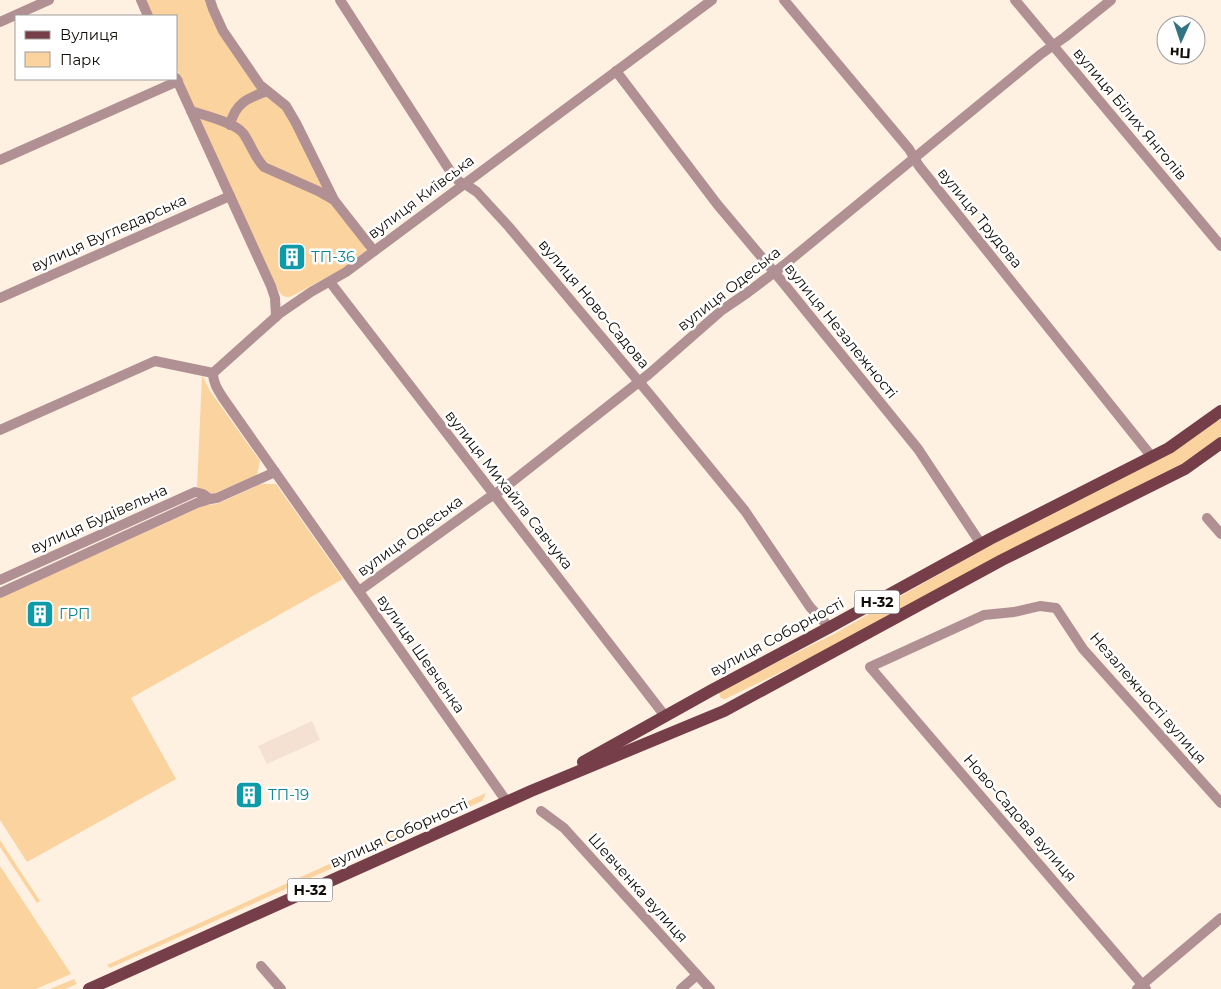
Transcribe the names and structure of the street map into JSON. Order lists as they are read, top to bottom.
{
  "streets": {
    "main road": ["Н-32", "вулиця Соборності"],
    "street": [
      "вулиця Білих Янголів",
      "вулиця Київська",
      "вулиця Трудова",
      "вулиця Вугледарська",
      "вулиця Одеська",
      "вулиця Ново-Садова",
      "вулиця Незалежності",
      "вулиця Михайла Савчука",
      "вулиця Будівельна",
      "вулиця Шевченка",
      "Незалежності вулиця",
      "Ново-Садова вулиця",
      "Шевченка вулиця"
    ]
  },
  "crossings": [
    ["вулиця Білих Янголів", "вулиця Одеська"],
    ["вулиця Київська", "вулиця Ново-Садова"],
    ["вулиця Київська", "вулиця Незалежності"],
    ["вулиця Київська", "вулиця Михайла Савчука"],
    ["вулиця Київська", "вулиця Шевченка"],
    ["вулиця Трудова", "вулиця Одеська"],
    ["вулиця Трудова", "вулиця Соборності"],
    ["вулиця Одеська", "вулиця Ново-Садова"],
    ["вулиця Одеська", "вулиця Незалежності"],
    ["вулиця Одеська", "вулиця Михайла Савчука"],
    ["вулиця Одеська", "вулиця Шевченка"],
    ["вулиця Ново-Садова", "вулиця Соборності"],
    ["вулиця Незалежності", "вулиця Соборності"],
    ["вулиця Михайла Савчука", "вулиця Соборності"],
    ["вулиця Будівельна", "вулиця Шевченка"],
    ["вулиця Соборності", "вулиця Шевченка"],
    ["Незалежності вулиця", "Ново-Садова вулиця"]
  ],
  "places": {
    "building": ["ТП-36", "ГРП", "ТП-19"]
  },
  "legend": ["Вулиця", "Парк"],
  "north": "bottom"
}
